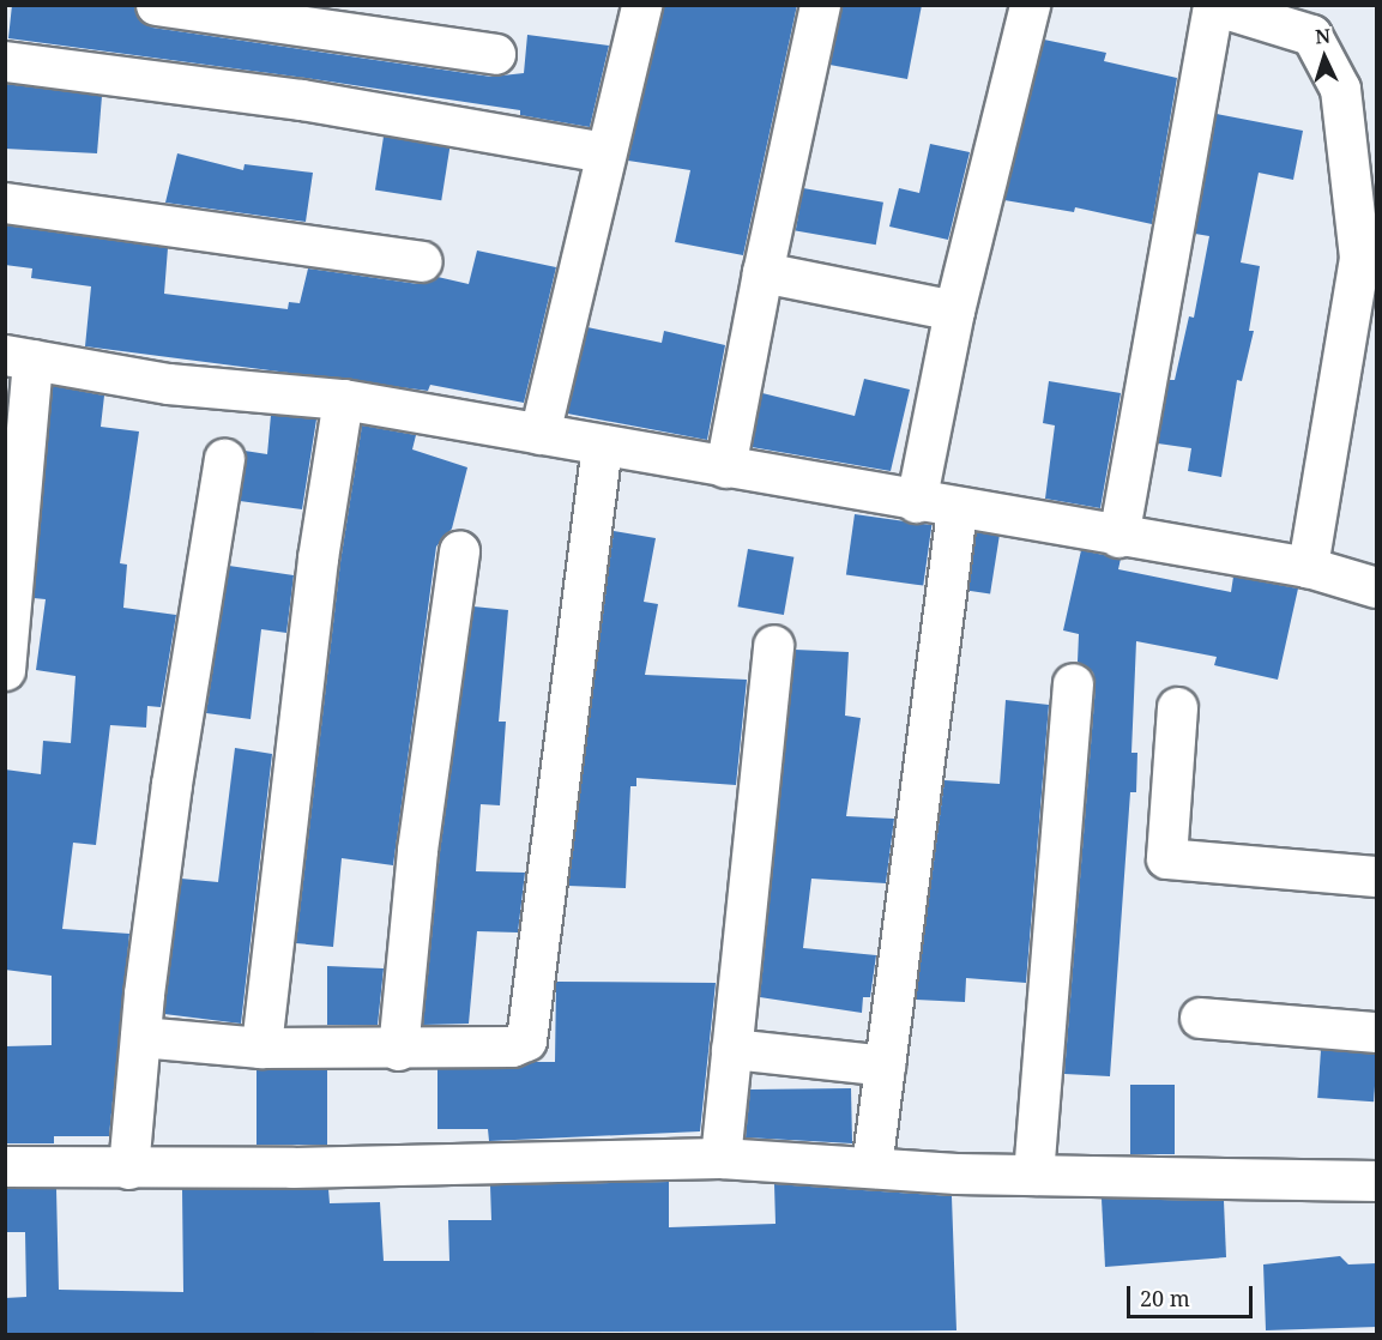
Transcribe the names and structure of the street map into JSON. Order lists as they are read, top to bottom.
{
  "scale_bar": "20 m",
  "north": "top"
}
